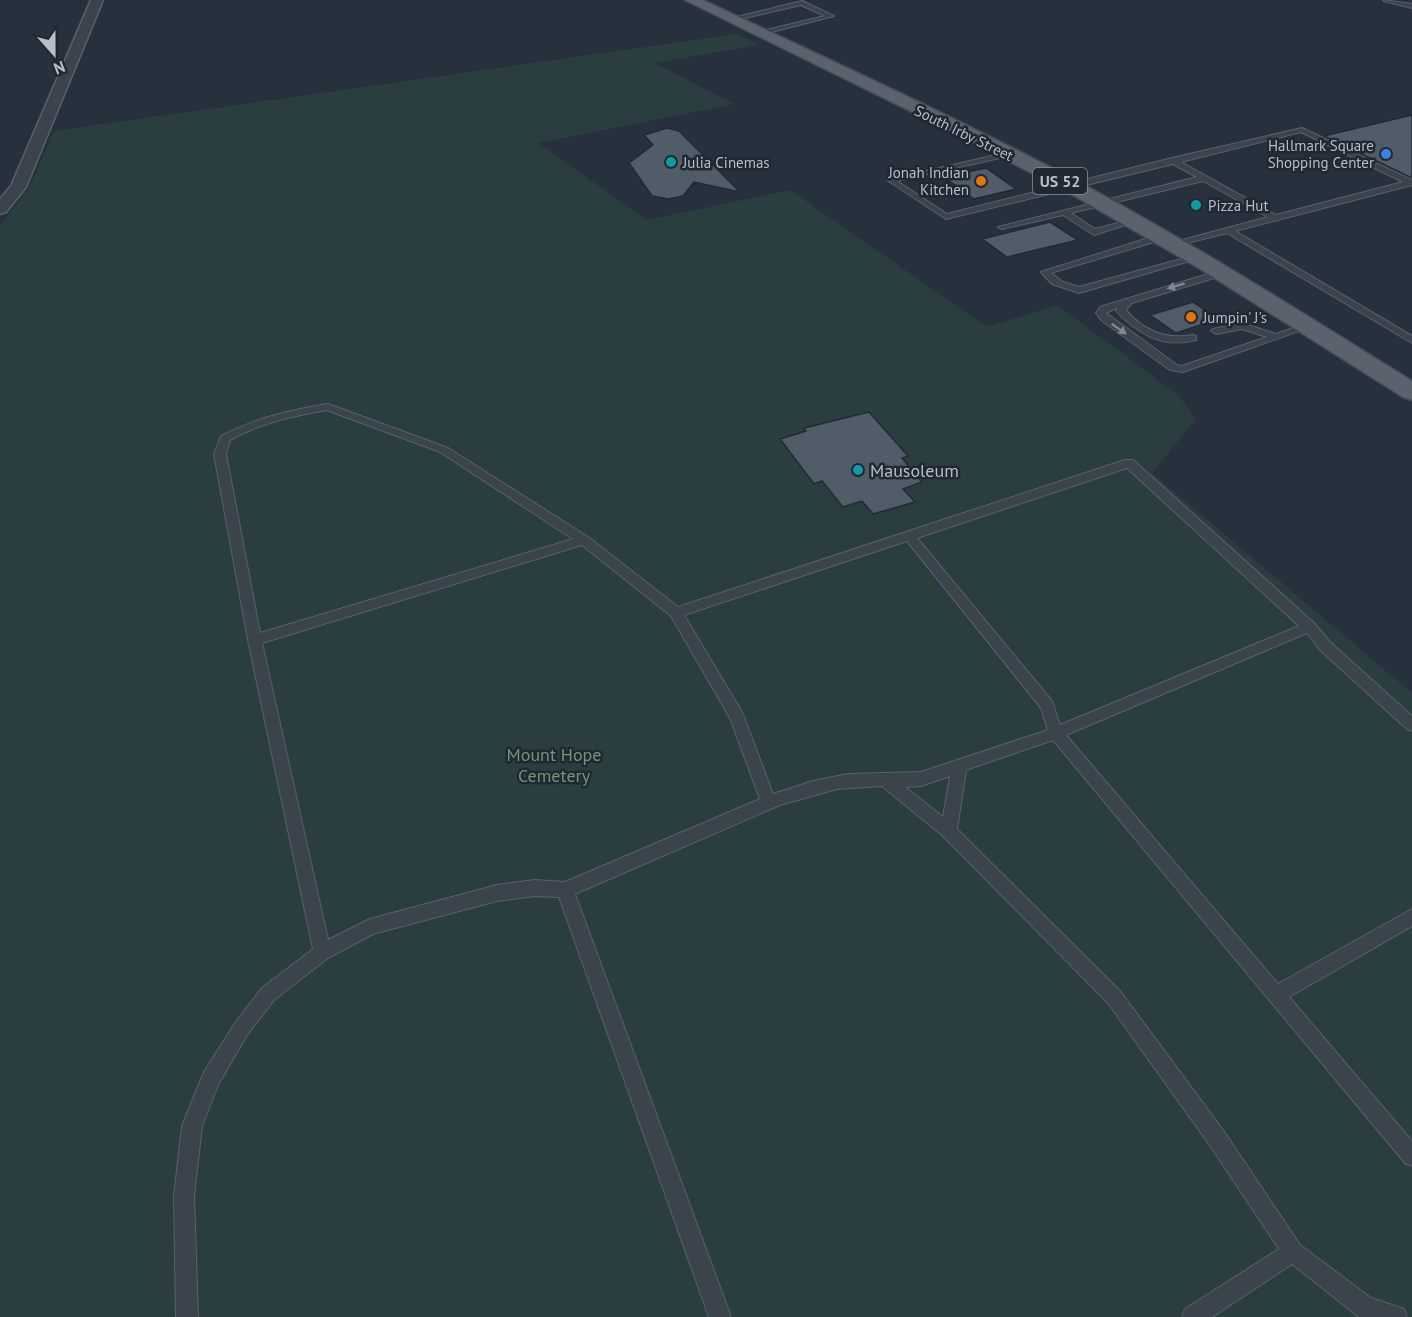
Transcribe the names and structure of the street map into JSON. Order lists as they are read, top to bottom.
{
  "streets": {
    "main road": ["South Irby Street", "US 52"]
  },
  "parks": ["Mount Hope Cemetery"],
  "places": [
    "Hallmark Square Shopping Center",
    "Julia Cinemas",
    "Jonah Indian Kitchen",
    "Pizza Hut",
    "Jumpin' J's",
    "Mausoleum"
  ],
  "north": "bottom"
}
